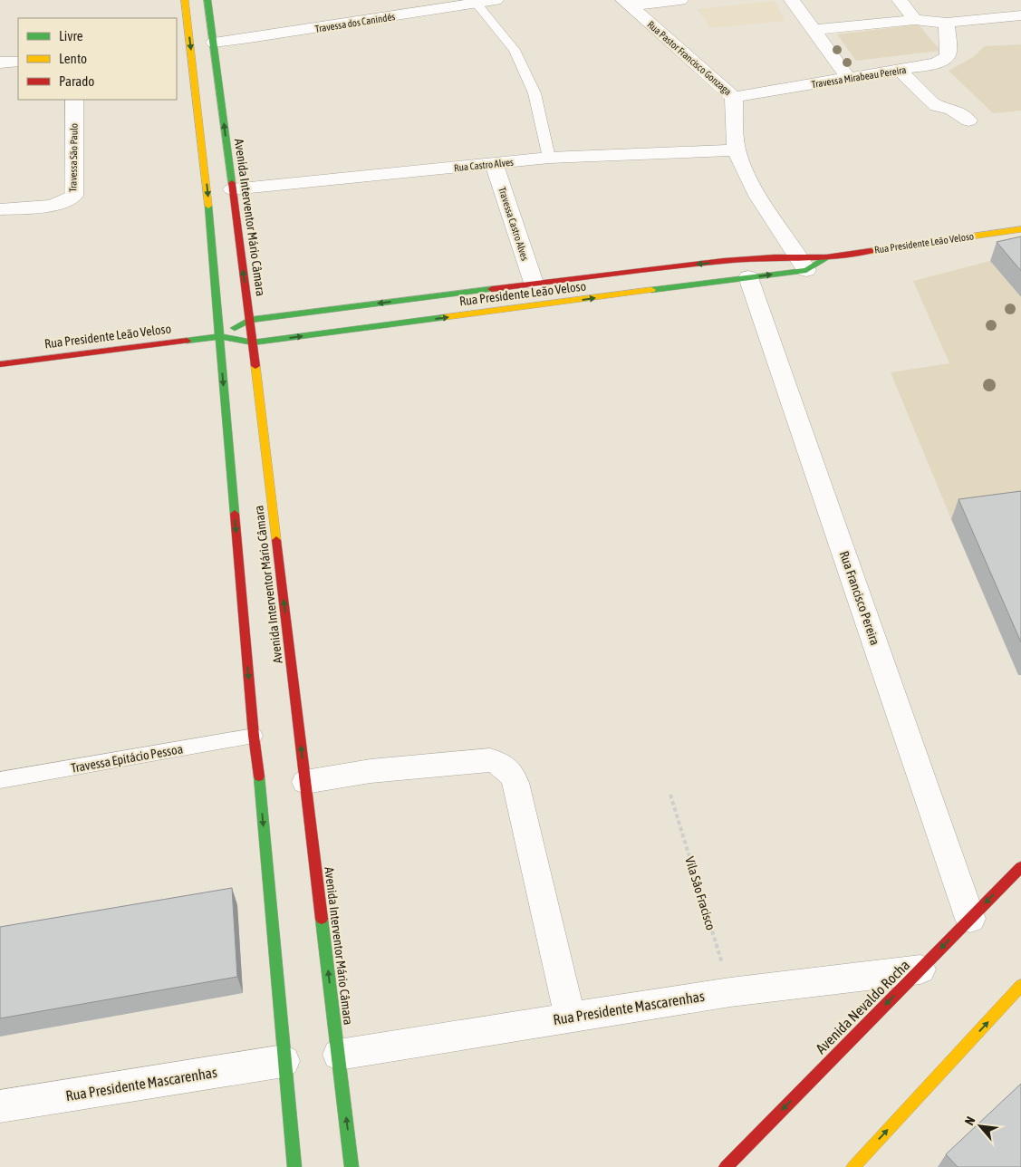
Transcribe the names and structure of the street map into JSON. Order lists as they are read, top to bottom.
{
  "streets": {
    "main road": ["Avenida Interventor Mário Câmara", "Rua Presidente Leão Veloso", "Avenida Nevaldo Rocha"],
    "street": [
      "Travessa dos Canindés",
      "Rua Pastor Francisco Gonzaga",
      "Travessa Mirabeau Pereira",
      "Travessa São Paulo",
      "Rua Castro Alves",
      "Travessa Castro Alves",
      "Rua Francisco Pereira",
      "Rua Presidente Mascarenhas"
    ],
    "lane": ["Travessa Epitácio Pessoa"],
    "path": ["Vila Sâo Fracisco"]
  },
  "crossings": [
    ["Travessa dos Canindés", "Avenida Interventor Mário Câmara"],
    ["Rua Pastor Francisco Gonzaga", "Travessa Mirabeau Pereira"],
    ["Rua Pastor Francisco Gonzaga", "Rua Castro Alves"],
    ["Rua Pastor Francisco Gonzaga", "Rua Presidente Leão Veloso"],
    ["Rua Castro Alves", "Avenida Interventor Mário Câmara"],
    ["Rua Castro Alves", "Travessa Castro Alves"],
    ["Avenida Interventor Mário Câmara", "Rua Presidente Leão Veloso"],
    ["Avenida Interventor Mário Câmara", "Travessa Epitácio Pessoa"],
    ["Avenida Interventor Mário Câmara", "Rua Presidente Mascarenhas"],
    ["Travessa Castro Alves", "Rua Presidente Leão Veloso"],
    ["Rua Presidente Leão Veloso", "Rua Francisco Pereira"],
    ["Rua Francisco Pereira", "Avenida Nevaldo Rocha"],
    ["Vila Sâo Fracisco", "Rua Presidente Mascarenhas"],
    ["Avenida Nevaldo Rocha", "Rua Presidente Mascarenhas"]
  ],
  "legend": ["Livre", "Lento", "Parado"],
  "north": "top left"
}
